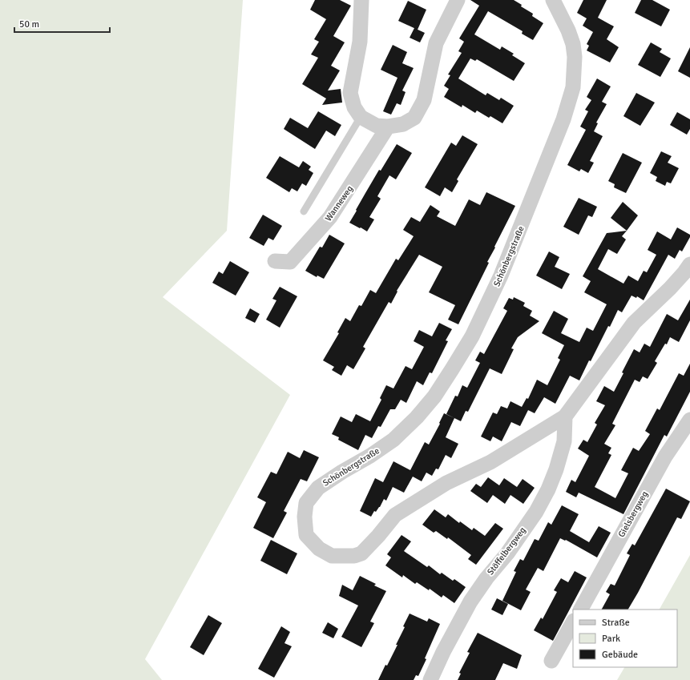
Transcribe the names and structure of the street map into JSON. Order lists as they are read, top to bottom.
{
  "streets": {
    "street": [
      "Wanneweg",
      "Schönbergstraße",
      "Gielsbergweg",
      "Stöffelbergweg"
    ]
  },
  "crossings": [
    ["Schönbergstraße", "Stöffelbergweg"]
  ],
  "legend": ["Straße", "Park", "Gebäude"],
  "scale_bar": "50 m"
}
